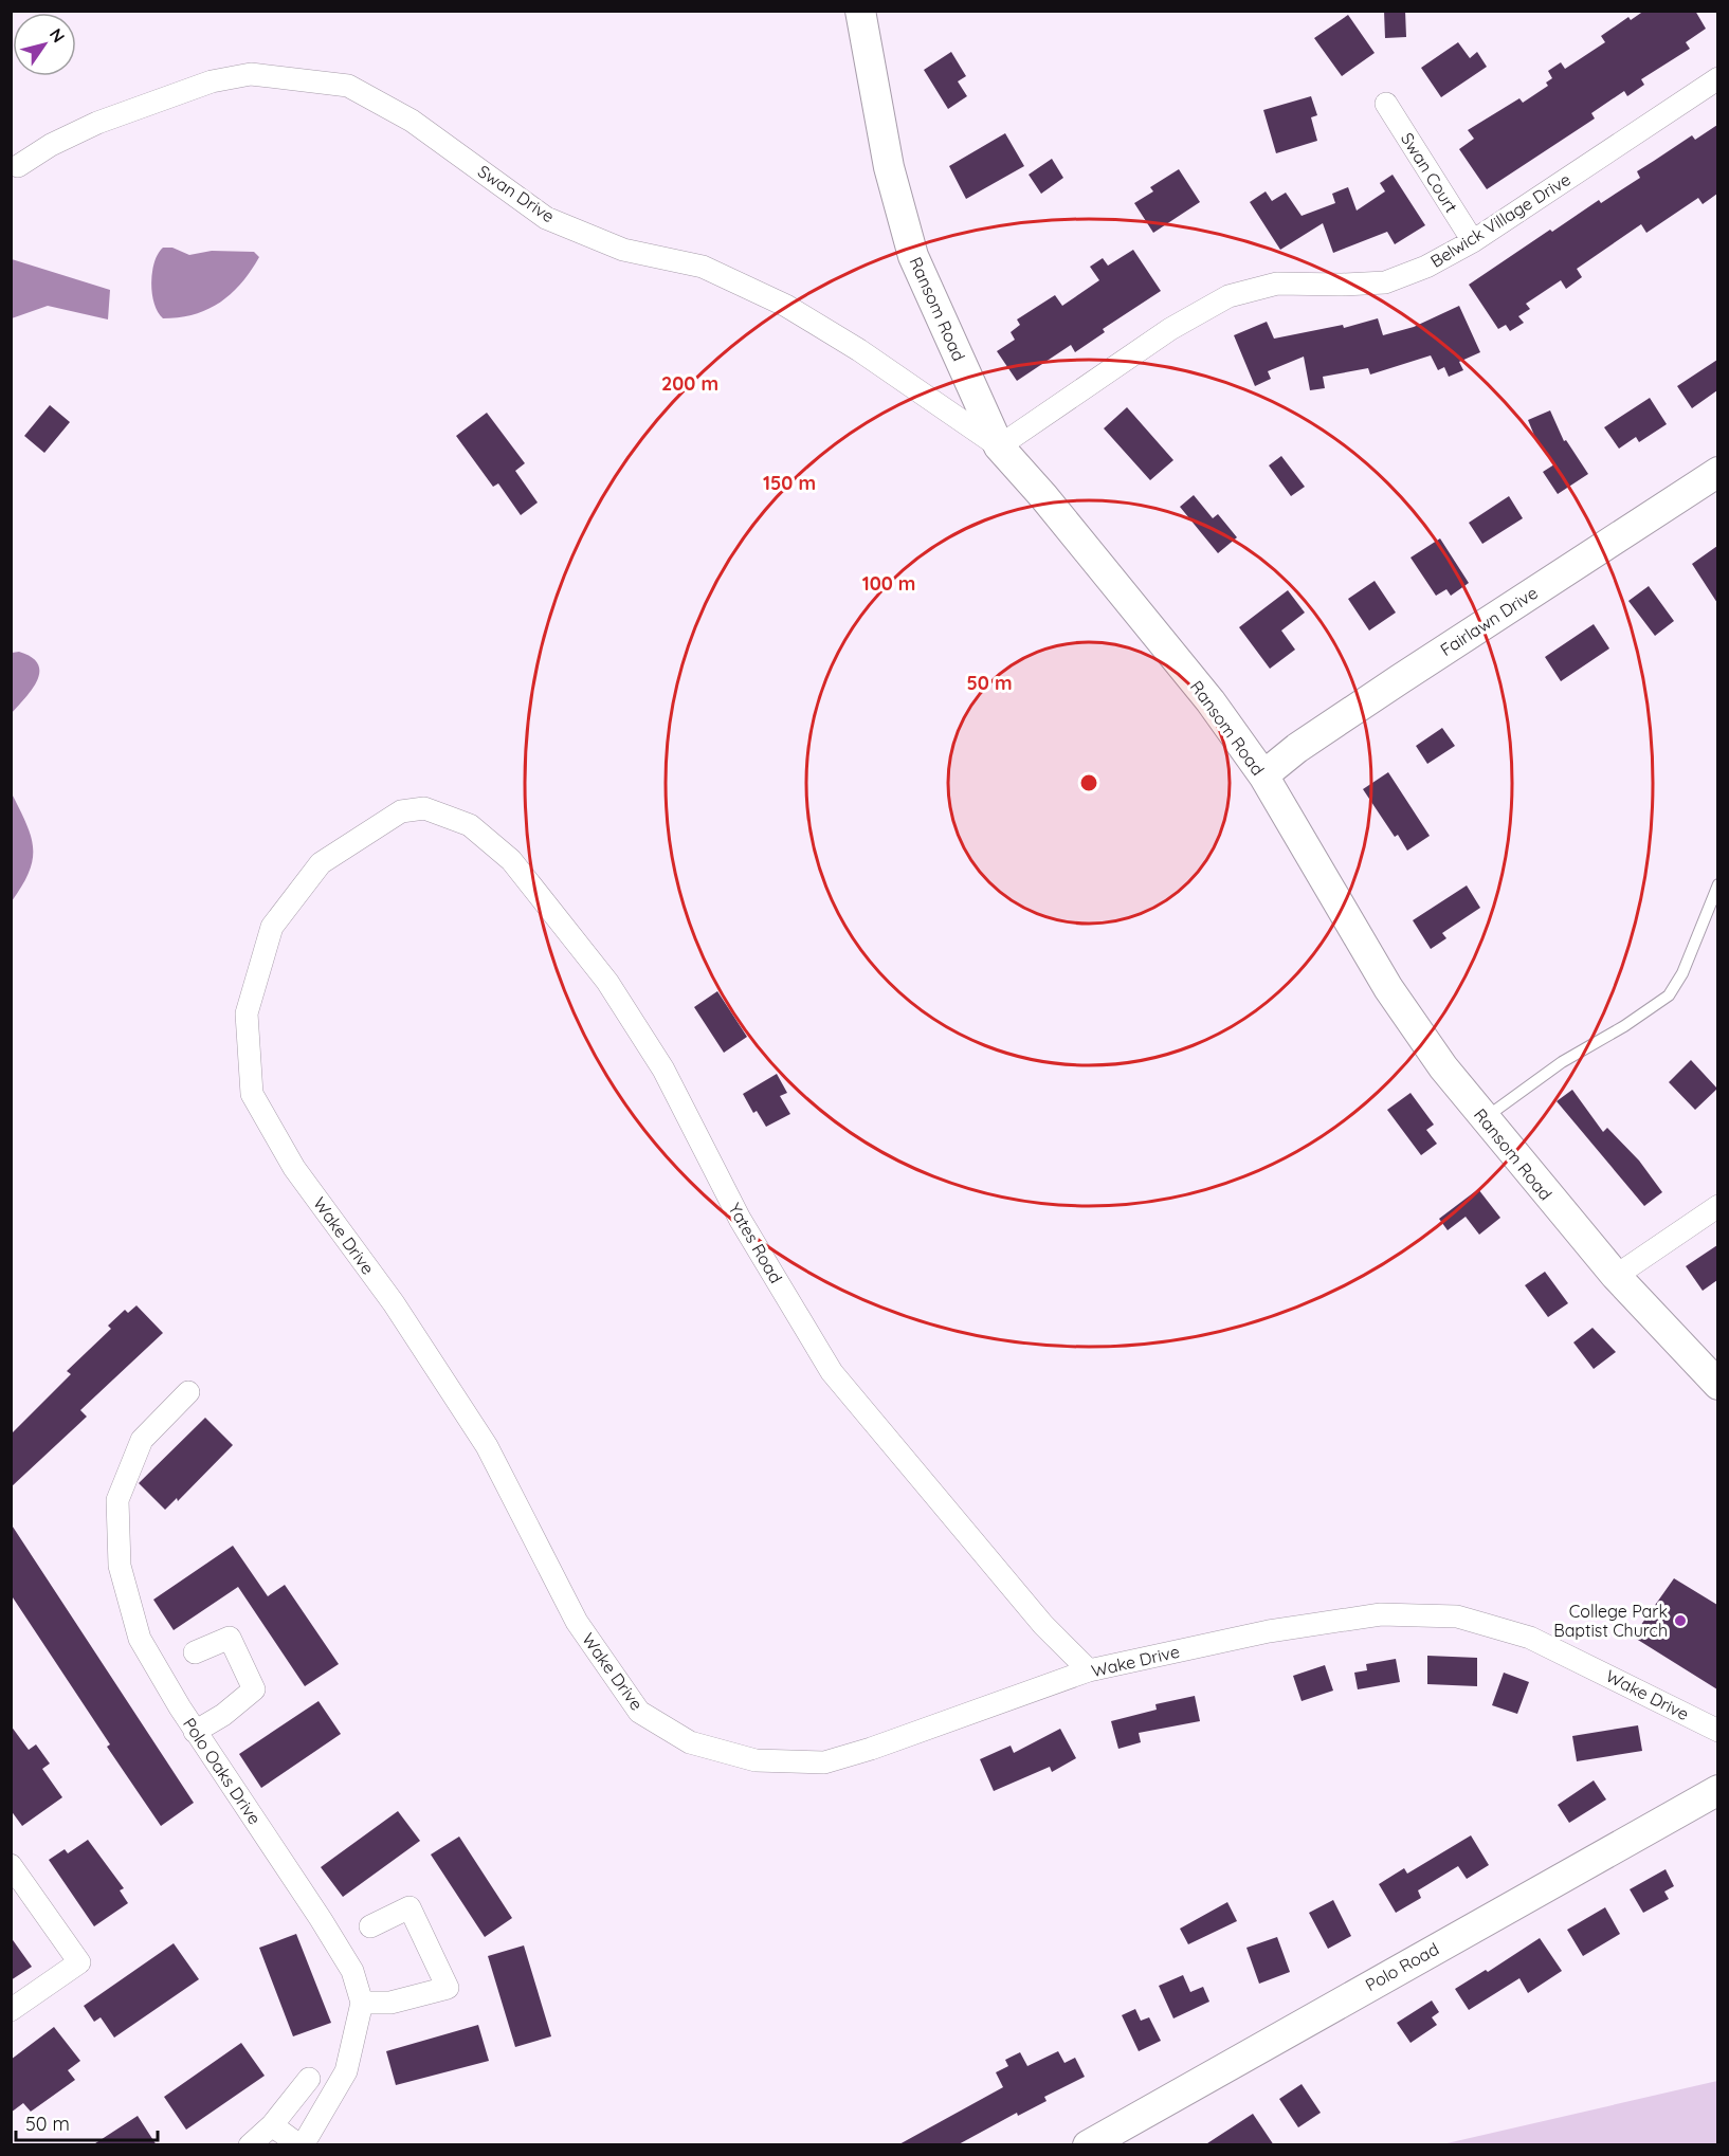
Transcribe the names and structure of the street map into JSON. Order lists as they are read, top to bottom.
{
  "streets": {
    "street": [
      "Swan Court",
      "Swan Drive",
      "Belwick Village Drive",
      "Ransom Road",
      "Fairlawn Drive",
      "Wake Drive",
      "Yates Road",
      "Polo Oaks Drive",
      "Polo Road"
    ]
  },
  "crossings": [
    ["Swan Court", "Belwick Village Drive"],
    ["Swan Drive", "Belwick Village Drive"],
    ["Swan Drive", "Ransom Road"],
    ["Belwick Village Drive", "Ransom Road"],
    ["Ransom Road", "Fairlawn Drive"],
    ["Wake Drive", "Yates Road"]
  ],
  "places": ["College Park Baptist Church"],
  "scale_bar": "50 m",
  "north": "top right",
  "rings": [
    "200 m",
    "150 m",
    "100 m",
    "50 m"
  ]
}
